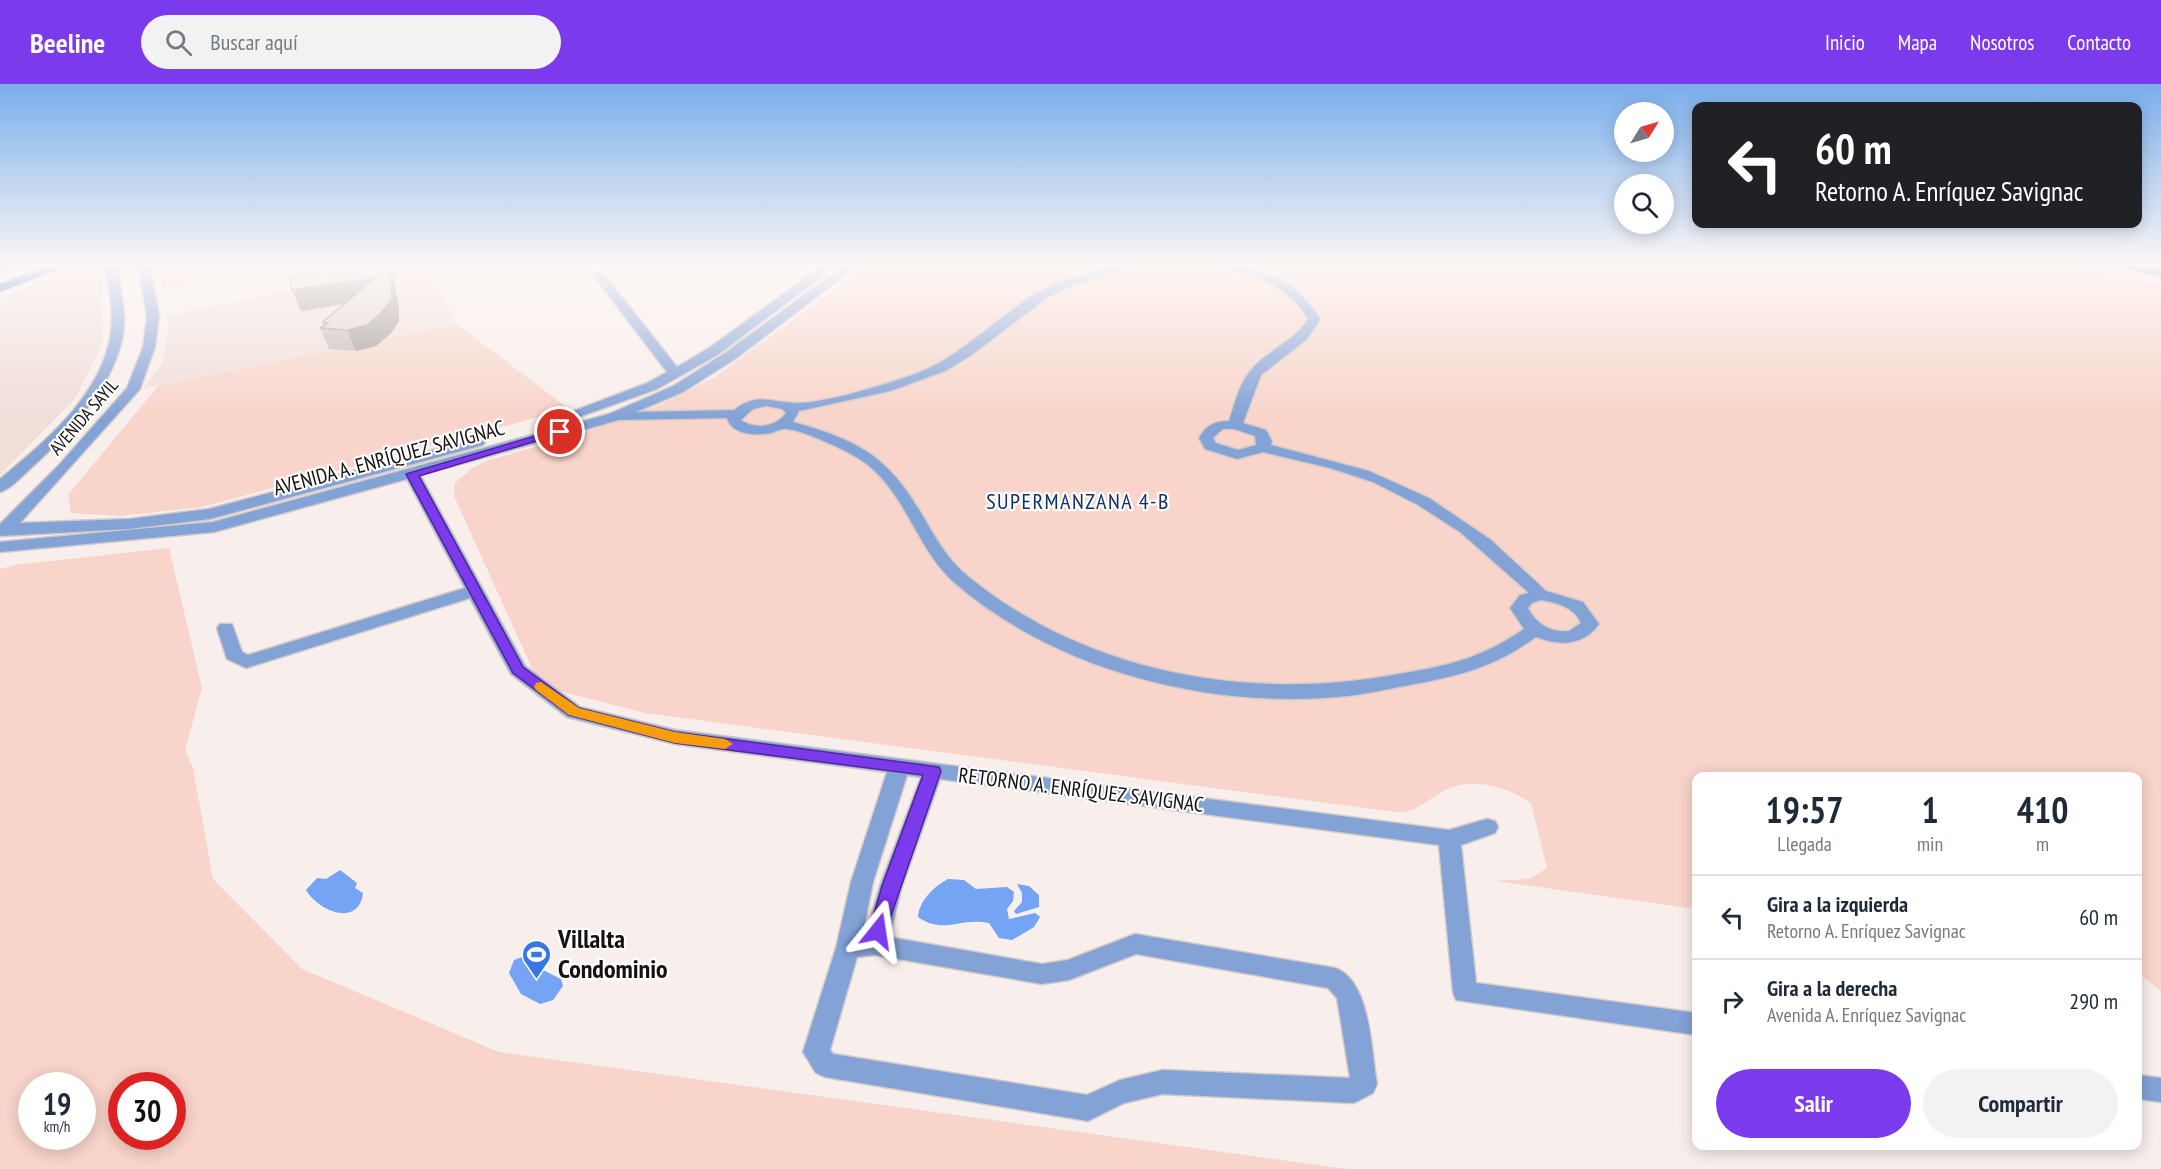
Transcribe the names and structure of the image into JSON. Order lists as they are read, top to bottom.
{
  "streets": {
    "street": ["AVENIDA SAYIL", "AVENIDA A. ENRÍQUEZ SAVIGNAC", "RETORNO A. ENRÍQUEZ SAVIGNAC"]
  },
  "crossings": [
    ["AVENIDA SAYIL", "AVENIDA A. ENRÍQUEZ SAVIGNAC"],
    ["AVENIDA A. ENRÍQUEZ SAVIGNAC", "RETORNO A. ENRÍQUEZ SAVIGNAC"]
  ],
  "districts": ["SUPERMANZANA 4-B"],
  "places": {
    "sports": ["Villalta Condominio"]
  },
  "north": "top right",
  "page": {
    "header": "Beeline",
    "search": "Buscar aquí",
    "nav": [
      "Inicio",
      "Mapa",
      "Nosotros",
      "Contacto"
    ],
    "turn": ["60 m", "Retorno A. Enríquez Savignac"],
    "eta": [
      "19:57",
      "Llegada",
      "1",
      "min",
      "410",
      "m"
    ],
    "list": [
      {
        "name": "Gira a la izquierda",
        "note": "Retorno A. Enríquez Savignac",
        "value": "60 m"
      },
      {
        "name": "Gira a la derecha",
        "note": "Avenida A. Enríquez Savignac",
        "value": "290 m"
      }
    ],
    "buttons": ["Salir", "Compartir"],
    "speed": "19 km/h",
    "limit": "30"
  }
}
